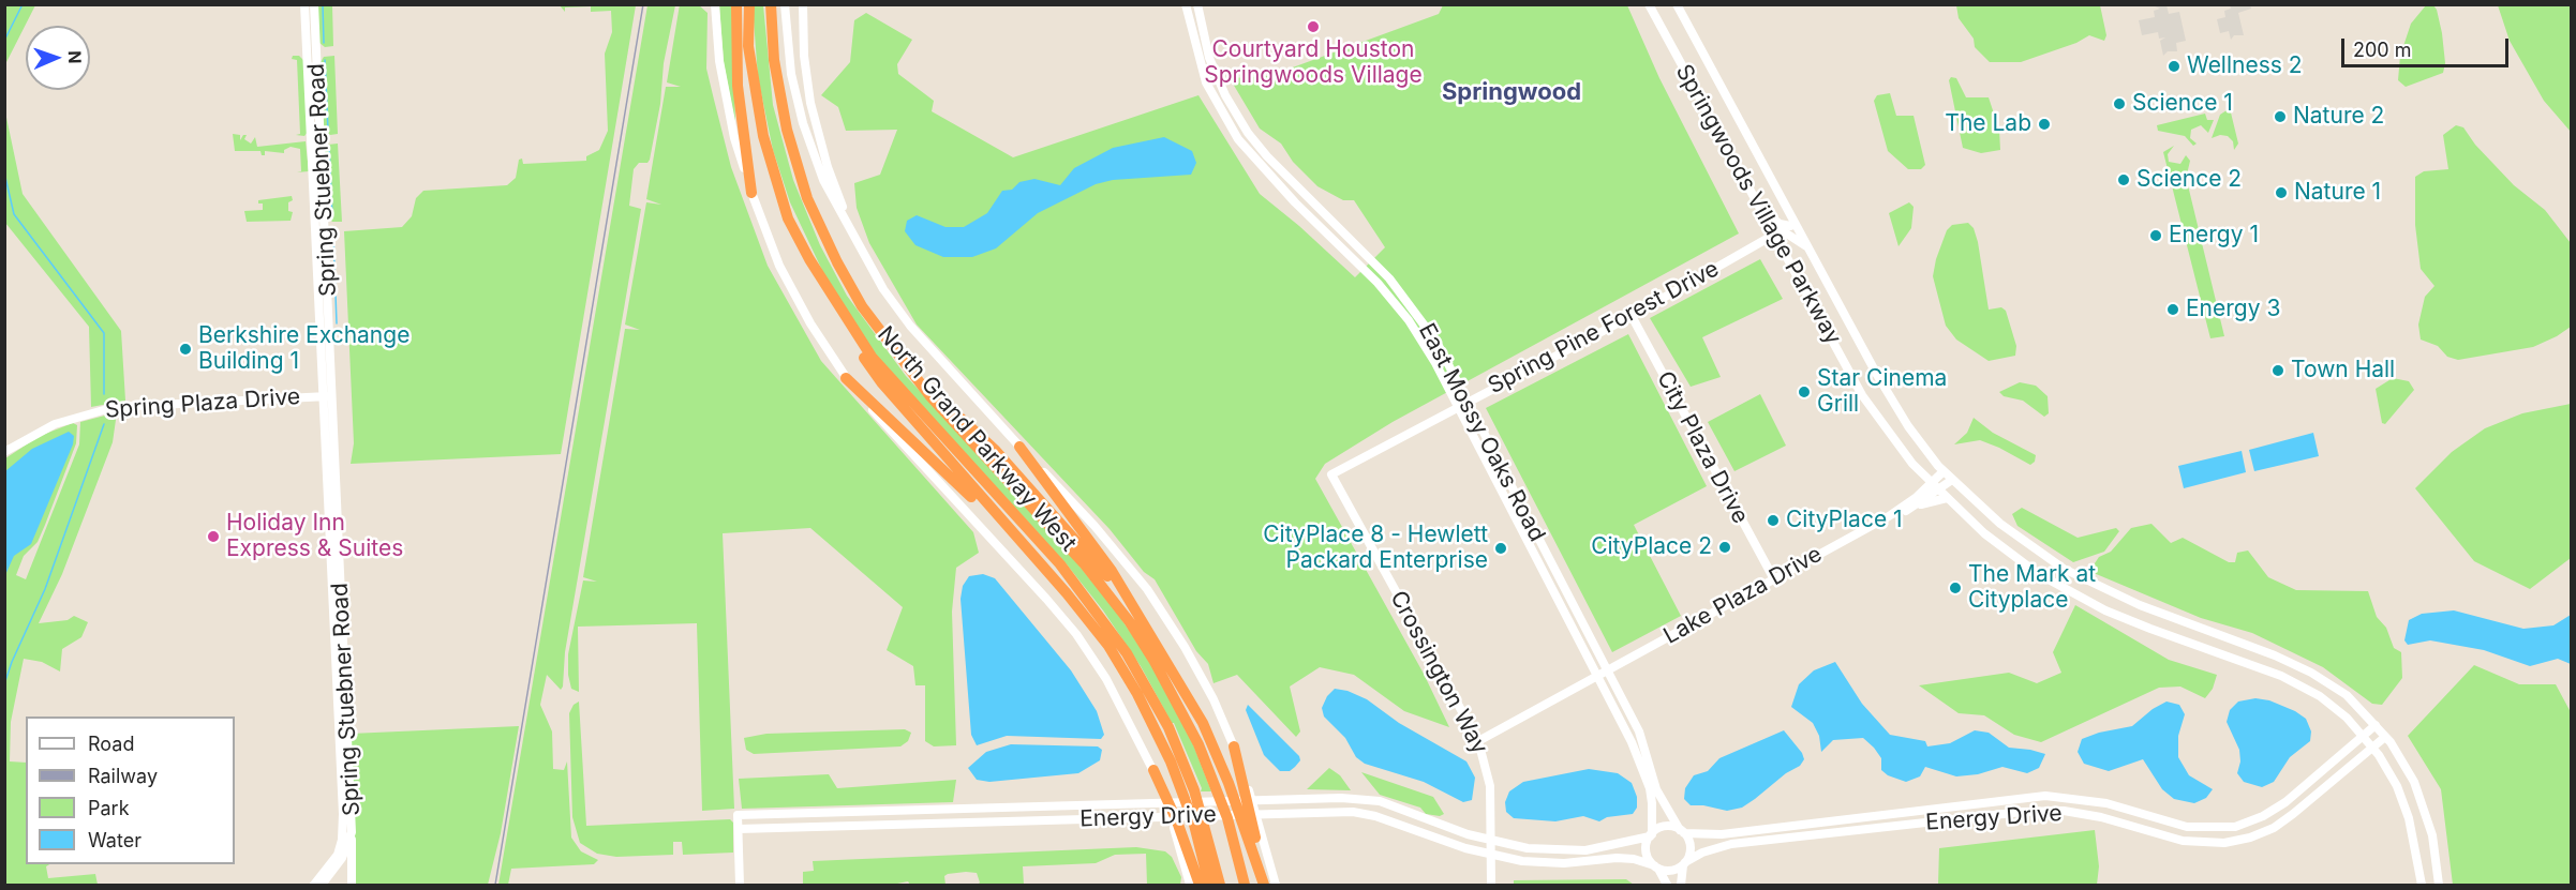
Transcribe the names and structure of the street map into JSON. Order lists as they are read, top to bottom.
{
  "streets": {
    "highway": ["North Grand Parkway West"],
    "street": [
      "Spring Stuebner Road",
      "Springwoods Village Parkway",
      "Spring Pine Forest Drive",
      "Spring Plaza Drive",
      "East Mossy Oaks Road",
      "City Plaza Drive",
      "Lake Plaza Drive",
      "Crossington Way",
      "Energy Drive"
    ]
  },
  "crossings": [
    ["Spring Stuebner Road", "Spring Plaza Drive"],
    ["Springwoods Village Parkway", "Spring Pine Forest Drive"],
    ["Springwoods Village Parkway", "Lake Plaza Drive"],
    ["Springwoods Village Parkway", "Energy Drive"],
    ["Spring Pine Forest Drive", "East Mossy Oaks Road"],
    ["Spring Pine Forest Drive", "City Plaza Drive"],
    ["Spring Pine Forest Drive", "Crossington Way"],
    ["East Mossy Oaks Road", "Lake Plaza Drive"],
    ["East Mossy Oaks Road", "Energy Drive"],
    ["City Plaza Drive", "Lake Plaza Drive"],
    ["Lake Plaza Drive", "Crossington Way"],
    ["Crossington Way", "Energy Drive"]
  ],
  "districts": ["Springwood"],
  "places": [
    "Courtyard Houston Springwoods Village",
    "Wellness 2",
    "Science 1",
    "Nature 2",
    "The Lab",
    "Science 2",
    "Nature 1",
    "Energy 1",
    "Energy 3",
    "Berkshire Exchange Building 1",
    "Town Hall",
    "Star Cinema Grill",
    "CityPlace 1",
    "Holiday Inn Express & Suites",
    "CityPlace 2",
    "CityPlace 8 - Hewlett Packard Enterprise",
    "The Mark at Cityplace"
  ],
  "legend": [
    "Road",
    "Railway",
    "Park",
    "Water"
  ],
  "scale_bar": "200 m",
  "north": "right"
}
